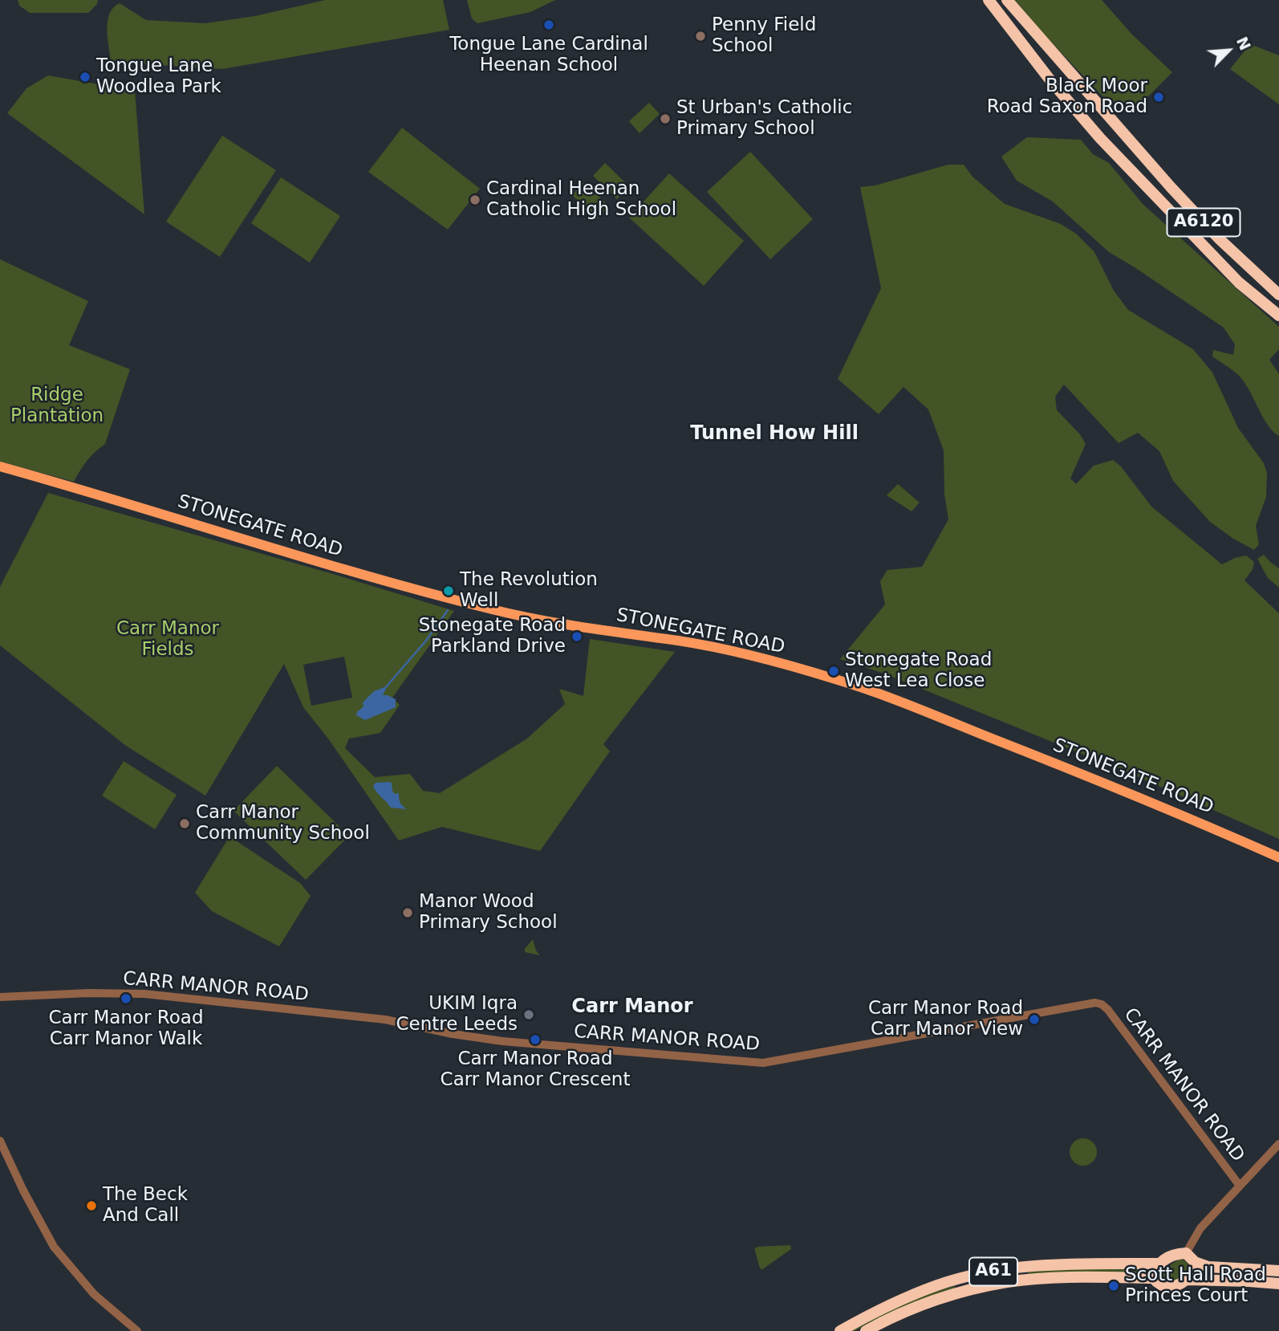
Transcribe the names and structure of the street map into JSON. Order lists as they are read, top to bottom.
{
  "streets": {
    "highway": ["A6120", "A61"],
    "main road": ["STONEGATE ROAD"],
    "street": ["CARR MANOR ROAD"]
  },
  "districts": ["Tunnel How Hill", "Carr Manor"],
  "parks": ["Ridge Plantation", "Carr Manor Fields"],
  "places": [
    "Tongue Lane Cardinal Heenan School",
    "Penny Field School",
    "Tongue Lane Woodlea Park",
    "Black Moor Road Saxon Road",
    "St Urban's Catholic Primary School",
    "Cardinal Heenan Catholic High School",
    "The Revolution Well",
    "Stonegate Road Parkland Drive",
    "Stonegate Road West Lea Close",
    "Carr Manor Community School",
    "Manor Wood Primary School",
    "Carr Manor Road Carr Manor Walk",
    "UKIM Iqra Centre Leeds",
    "Carr Manor Road Carr Manor View",
    "Carr Manor Road Carr Manor Crescent",
    "The Beck And Call",
    "Scott Hall Road Princes Court"
  ],
  "north": "top right"
}
